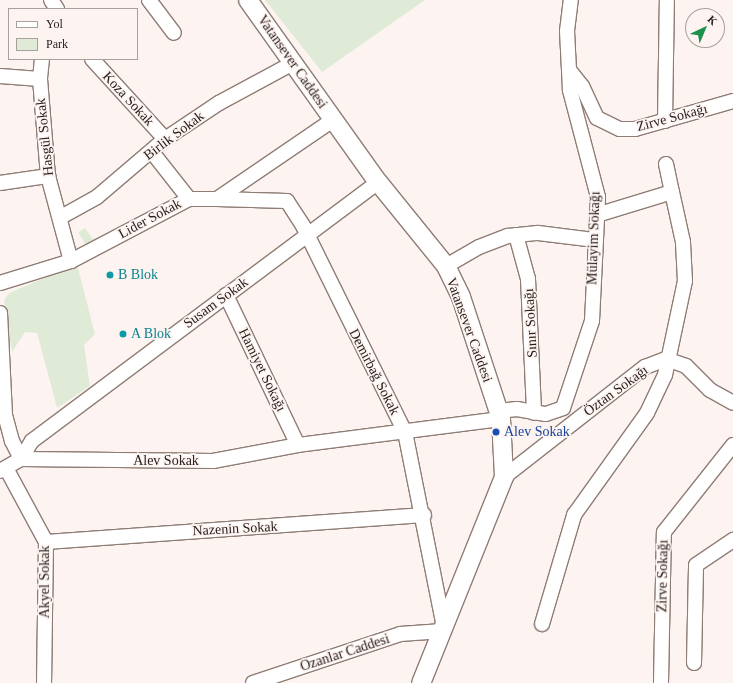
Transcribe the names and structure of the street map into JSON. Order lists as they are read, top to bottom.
{
  "streets": {
    "main road": ["Vatansever Caddesi"],
    "street": [
      "Koza Sokak",
      "Zirve Sokağı",
      "Birlik Sokak",
      "Hasgül Sokak",
      "Lider Sokak",
      "Mülayim Sokağı",
      "Susam Sokak",
      "Sınır Sokağı",
      "Hamiyet Sokağı",
      "Demirbağ Sokak",
      "Öztan Sokağı",
      "Alev Sokak",
      "Nazenin Sokak",
      "Akyel Sokak",
      "Ozanlar Caddesi"
    ]
  },
  "crossings": [
    ["Vatansever Caddesi", "Birlik Sokak"],
    ["Vatansever Caddesi", "Mülayim Sokağı"],
    ["Vatansever Caddesi", "Susam Sokak"],
    ["Vatansever Caddesi", "Demirbağ Sokak"],
    ["Vatansever Caddesi", "Öztan Sokağı"],
    ["Vatansever Caddesi", "Alev Sokak"],
    ["Vatansever Caddesi", "Ozanlar Caddesi"],
    ["Koza Sokak", "Birlik Sokak"],
    ["Zirve Sokağı", "Mülayim Sokağı"],
    ["Birlik Sokak", "Hasgül Sokak"],
    ["Hasgül Sokak", "Lider Sokak"],
    ["Lider Sokak", "Demirbağ Sokak"],
    ["Mülayim Sokağı", "Sınır Sokağı"],
    ["Mülayim Sokağı", "Alev Sokak"],
    ["Susam Sokak", "Hamiyet Sokağı"],
    ["Susam Sokak", "Demirbağ Sokak"],
    ["Susam Sokak", "Alev Sokak"],
    ["Hamiyet Sokağı", "Alev Sokak"],
    ["Demirbağ Sokak", "Alev Sokak"],
    ["Demirbağ Sokak", "Nazenin Sokak"],
    ["Demirbağ Sokak", "Ozanlar Caddesi"],
    ["Nazenin Sokak", "Akyel Sokak"]
  ],
  "places": ["B Blok", "A Blok", "Alev Sokak"],
  "legend": ["Yol", "Park"],
  "north": "top right"
}
